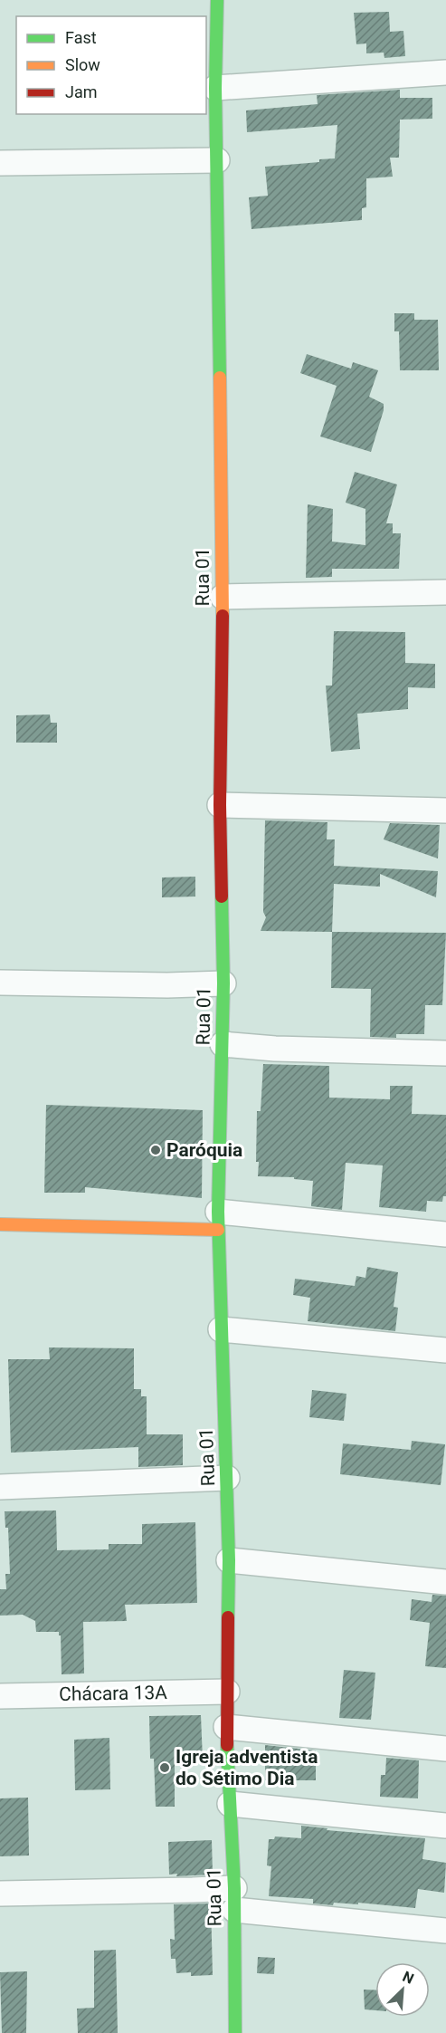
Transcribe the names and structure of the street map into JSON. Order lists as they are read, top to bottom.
{
  "streets": {
    "street": ["Rua 01", "Chácara 13A"]
  },
  "crossings": [
    ["Rua 01", "Chácara 13A"]
  ],
  "places": ["Paróquia", "Igreja adventista do Sétimo Dia"],
  "legend": ["Fast", "Slow", "Jam"],
  "north": "top right"
}
